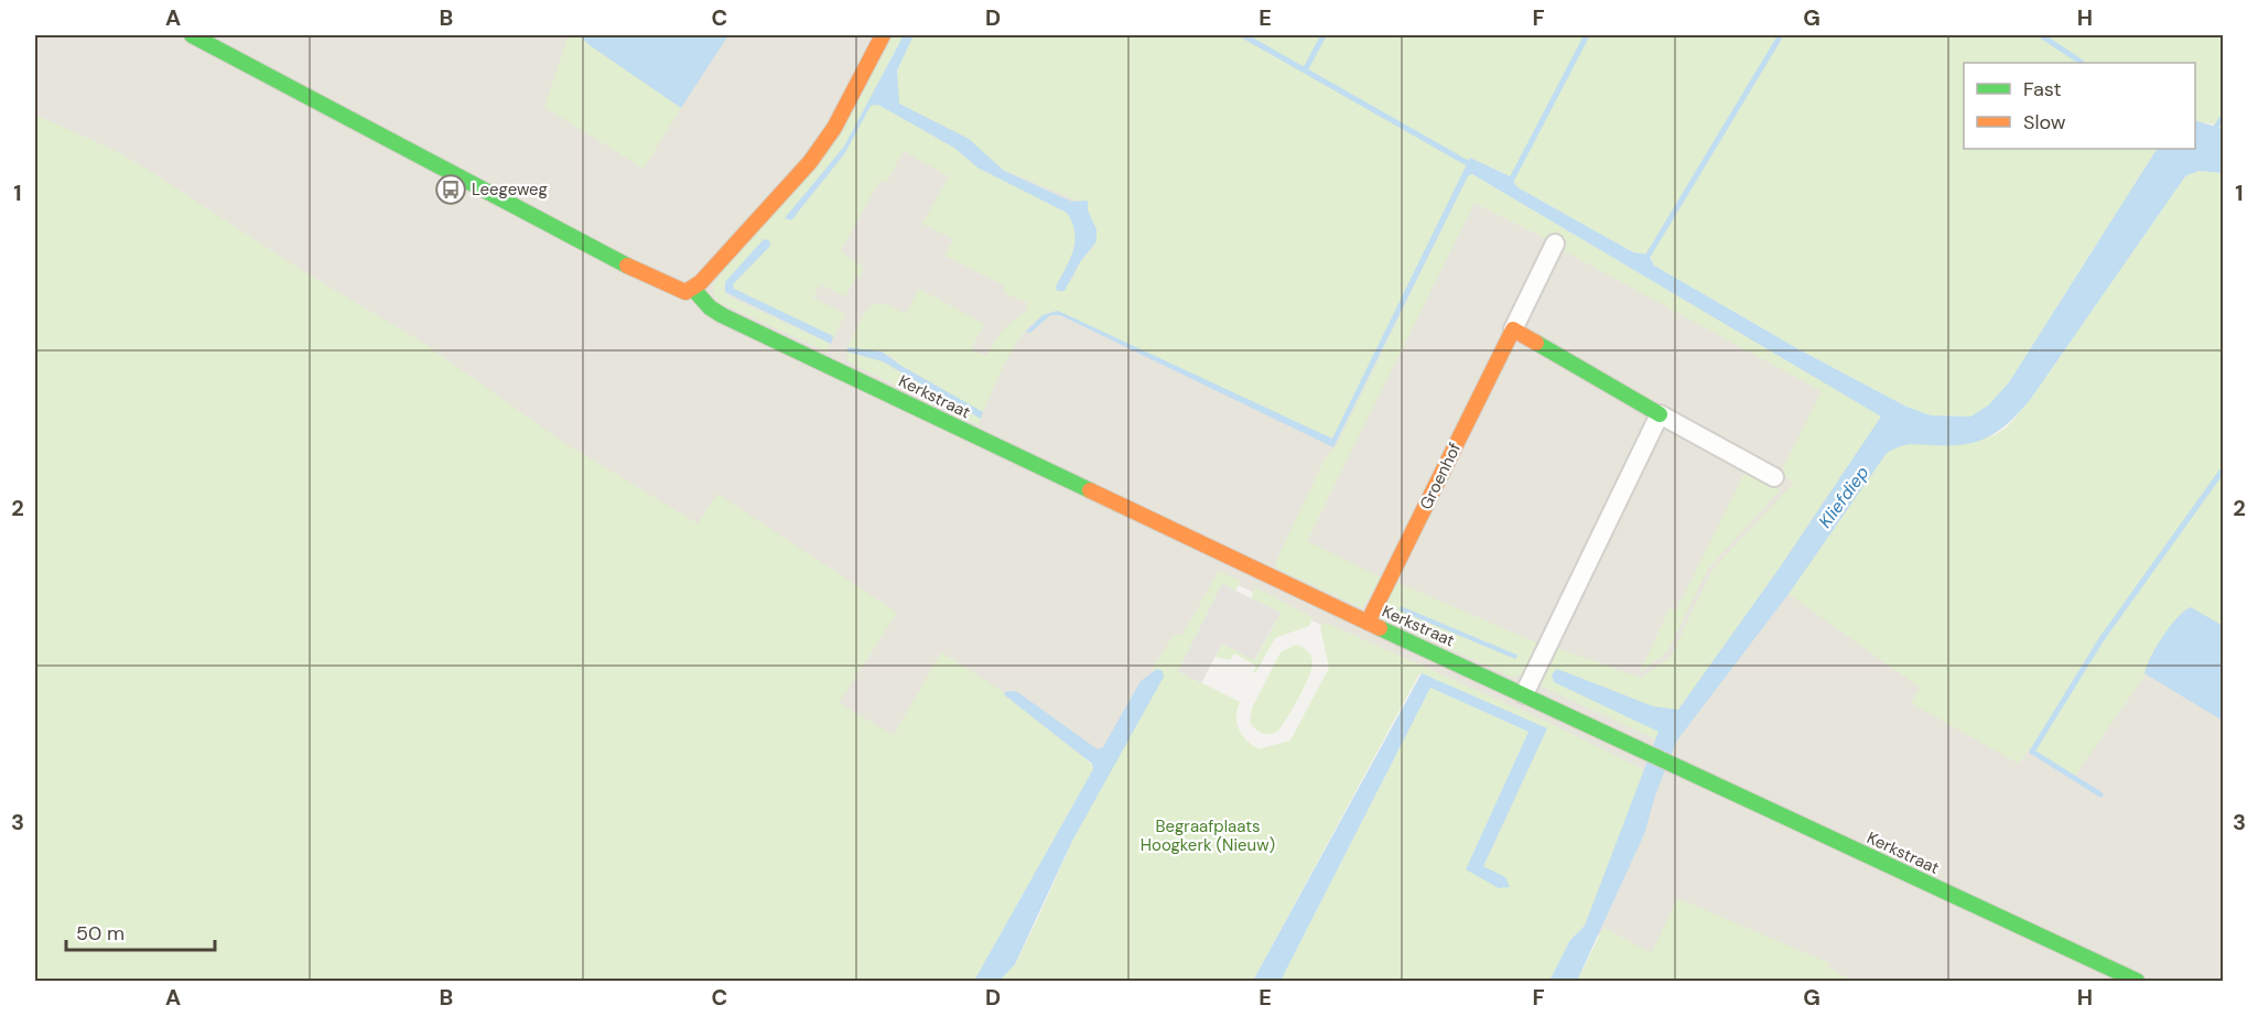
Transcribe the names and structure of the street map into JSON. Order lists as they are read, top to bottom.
{
  "streets": {
    "street": ["Kerkstraat", "Groenhof"]
  },
  "crossings": [
    ["Kerkstraat", "Groenhof"]
  ],
  "water": ["Kliefdiep"],
  "parks": ["Begraafplaats Hoogkerk (Nieuw)"],
  "places": {
    "bus stop": ["Leegeweg"]
  },
  "legend": ["Fast", "Slow"],
  "scale_bar": "50 m",
  "grid": {
    "columns": [
      "A",
      "B",
      "C",
      "D",
      "E",
      "F",
      "G",
      "H"
    ],
    "rows": ["1", "2", "3"]
  }
}
